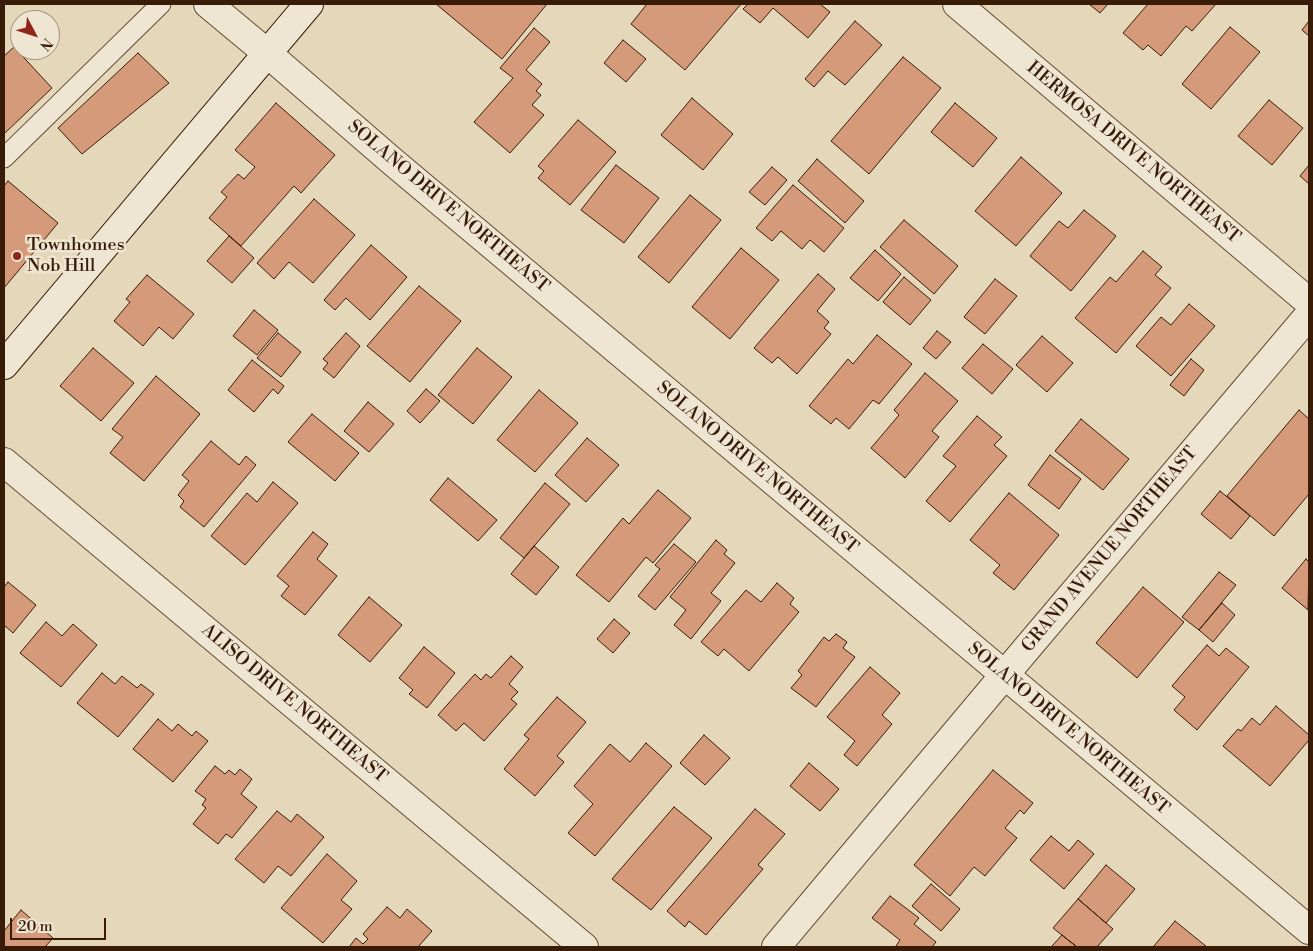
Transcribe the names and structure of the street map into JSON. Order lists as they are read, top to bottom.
{
  "streets": {
    "street": [
      "HERMOSA DRIVE NORTHEAST",
      "SOLANO DRIVE NORTHEAST",
      "GRAND AVENUE NORTHEAST",
      "ALISO DRIVE NORTHEAST"
    ]
  },
  "crossings": [
    ["SOLANO DRIVE NORTHEAST", "GRAND AVENUE NORTHEAST"]
  ],
  "places": ["Townhomes Nob Hill"],
  "scale_bar": "20 m",
  "north": "bottom right"
}
